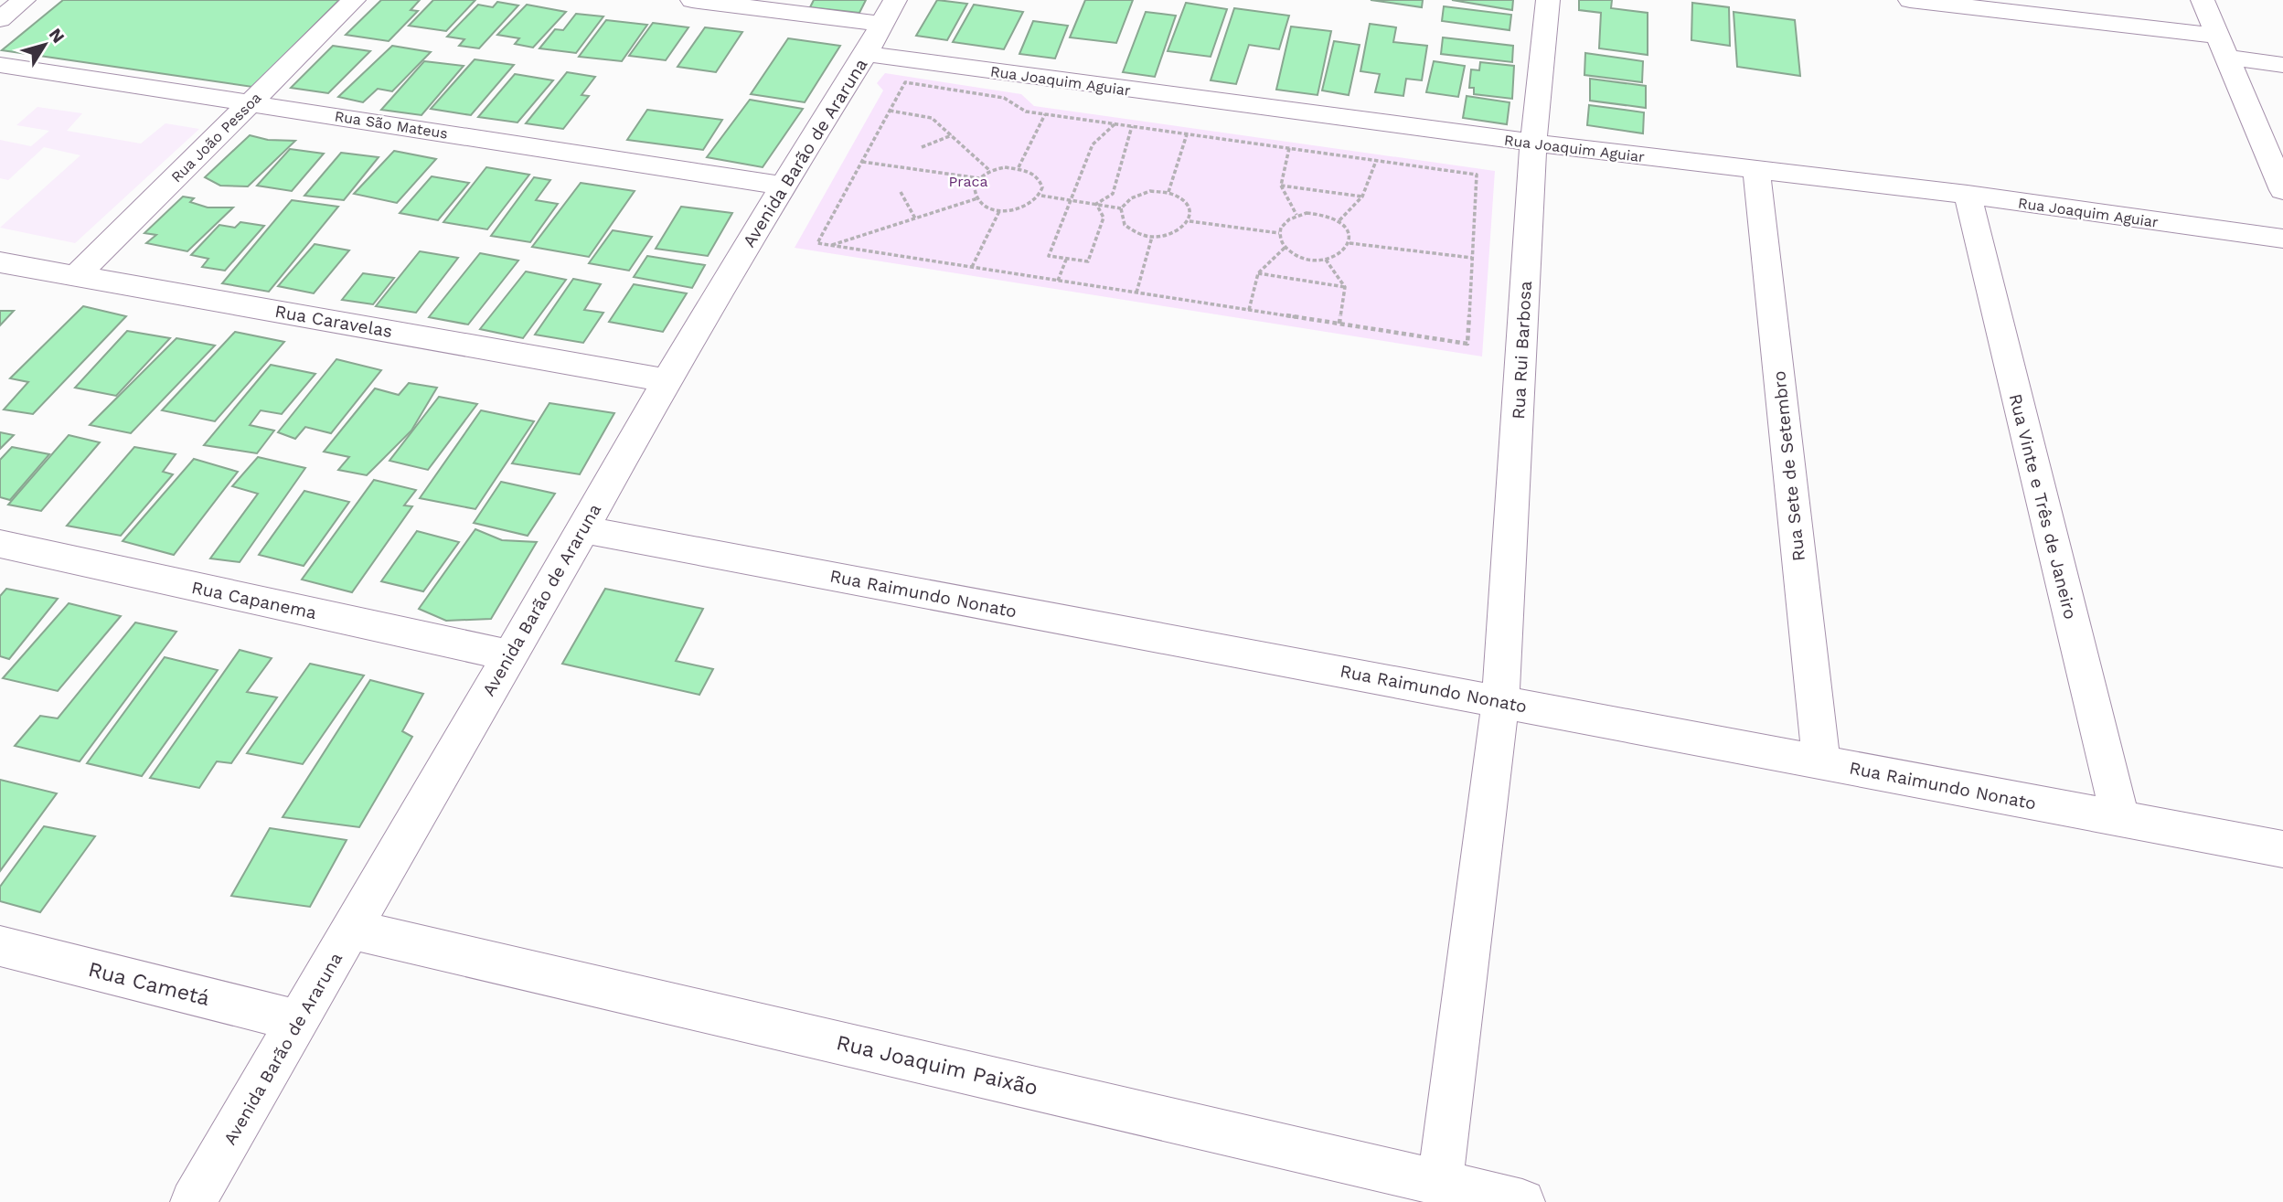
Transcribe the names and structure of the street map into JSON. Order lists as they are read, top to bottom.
{
  "streets": {
    "street": [
      "Rua Joaquim Aguiar",
      "Rua São Mateus",
      "Rua João Pessoa",
      "Avenida Barão de Araruna",
      "Rua Caravelas",
      "Rua Rui Barbosa",
      "Rua Sete de Setembro",
      "Rua Vinte e Três de Janeiro",
      "Rua Raimundo Nonato",
      "Rua Capanema",
      "Rua Cametá",
      "Rua Joaquim Paixão"
    ]
  },
  "crossings": [
    ["Rua Joaquim Aguiar", "Avenida Barão de Araruna"],
    ["Rua Joaquim Aguiar", "Rua Rui Barbosa"],
    ["Rua Joaquim Aguiar", "Rua Sete de Setembro"],
    ["Rua Joaquim Aguiar", "Rua Vinte e Três de Janeiro"],
    ["Rua São Mateus", "Rua João Pessoa"],
    ["Rua São Mateus", "Avenida Barão de Araruna"],
    ["Rua João Pessoa", "Rua Caravelas"],
    ["Avenida Barão de Araruna", "Rua Caravelas"],
    ["Avenida Barão de Araruna", "Rua Raimundo Nonato"],
    ["Avenida Barão de Araruna", "Rua Capanema"],
    ["Avenida Barão de Araruna", "Rua Cametá"],
    ["Avenida Barão de Araruna", "Rua Joaquim Paixão"],
    ["Rua Rui Barbosa", "Rua Raimundo Nonato"],
    ["Rua Rui Barbosa", "Rua Joaquim Paixão"],
    ["Rua Sete de Setembro", "Rua Raimundo Nonato"],
    ["Rua Vinte e Três de Janeiro", "Rua Raimundo Nonato"]
  ],
  "parks": ["Praca"],
  "north": "top right"
}
